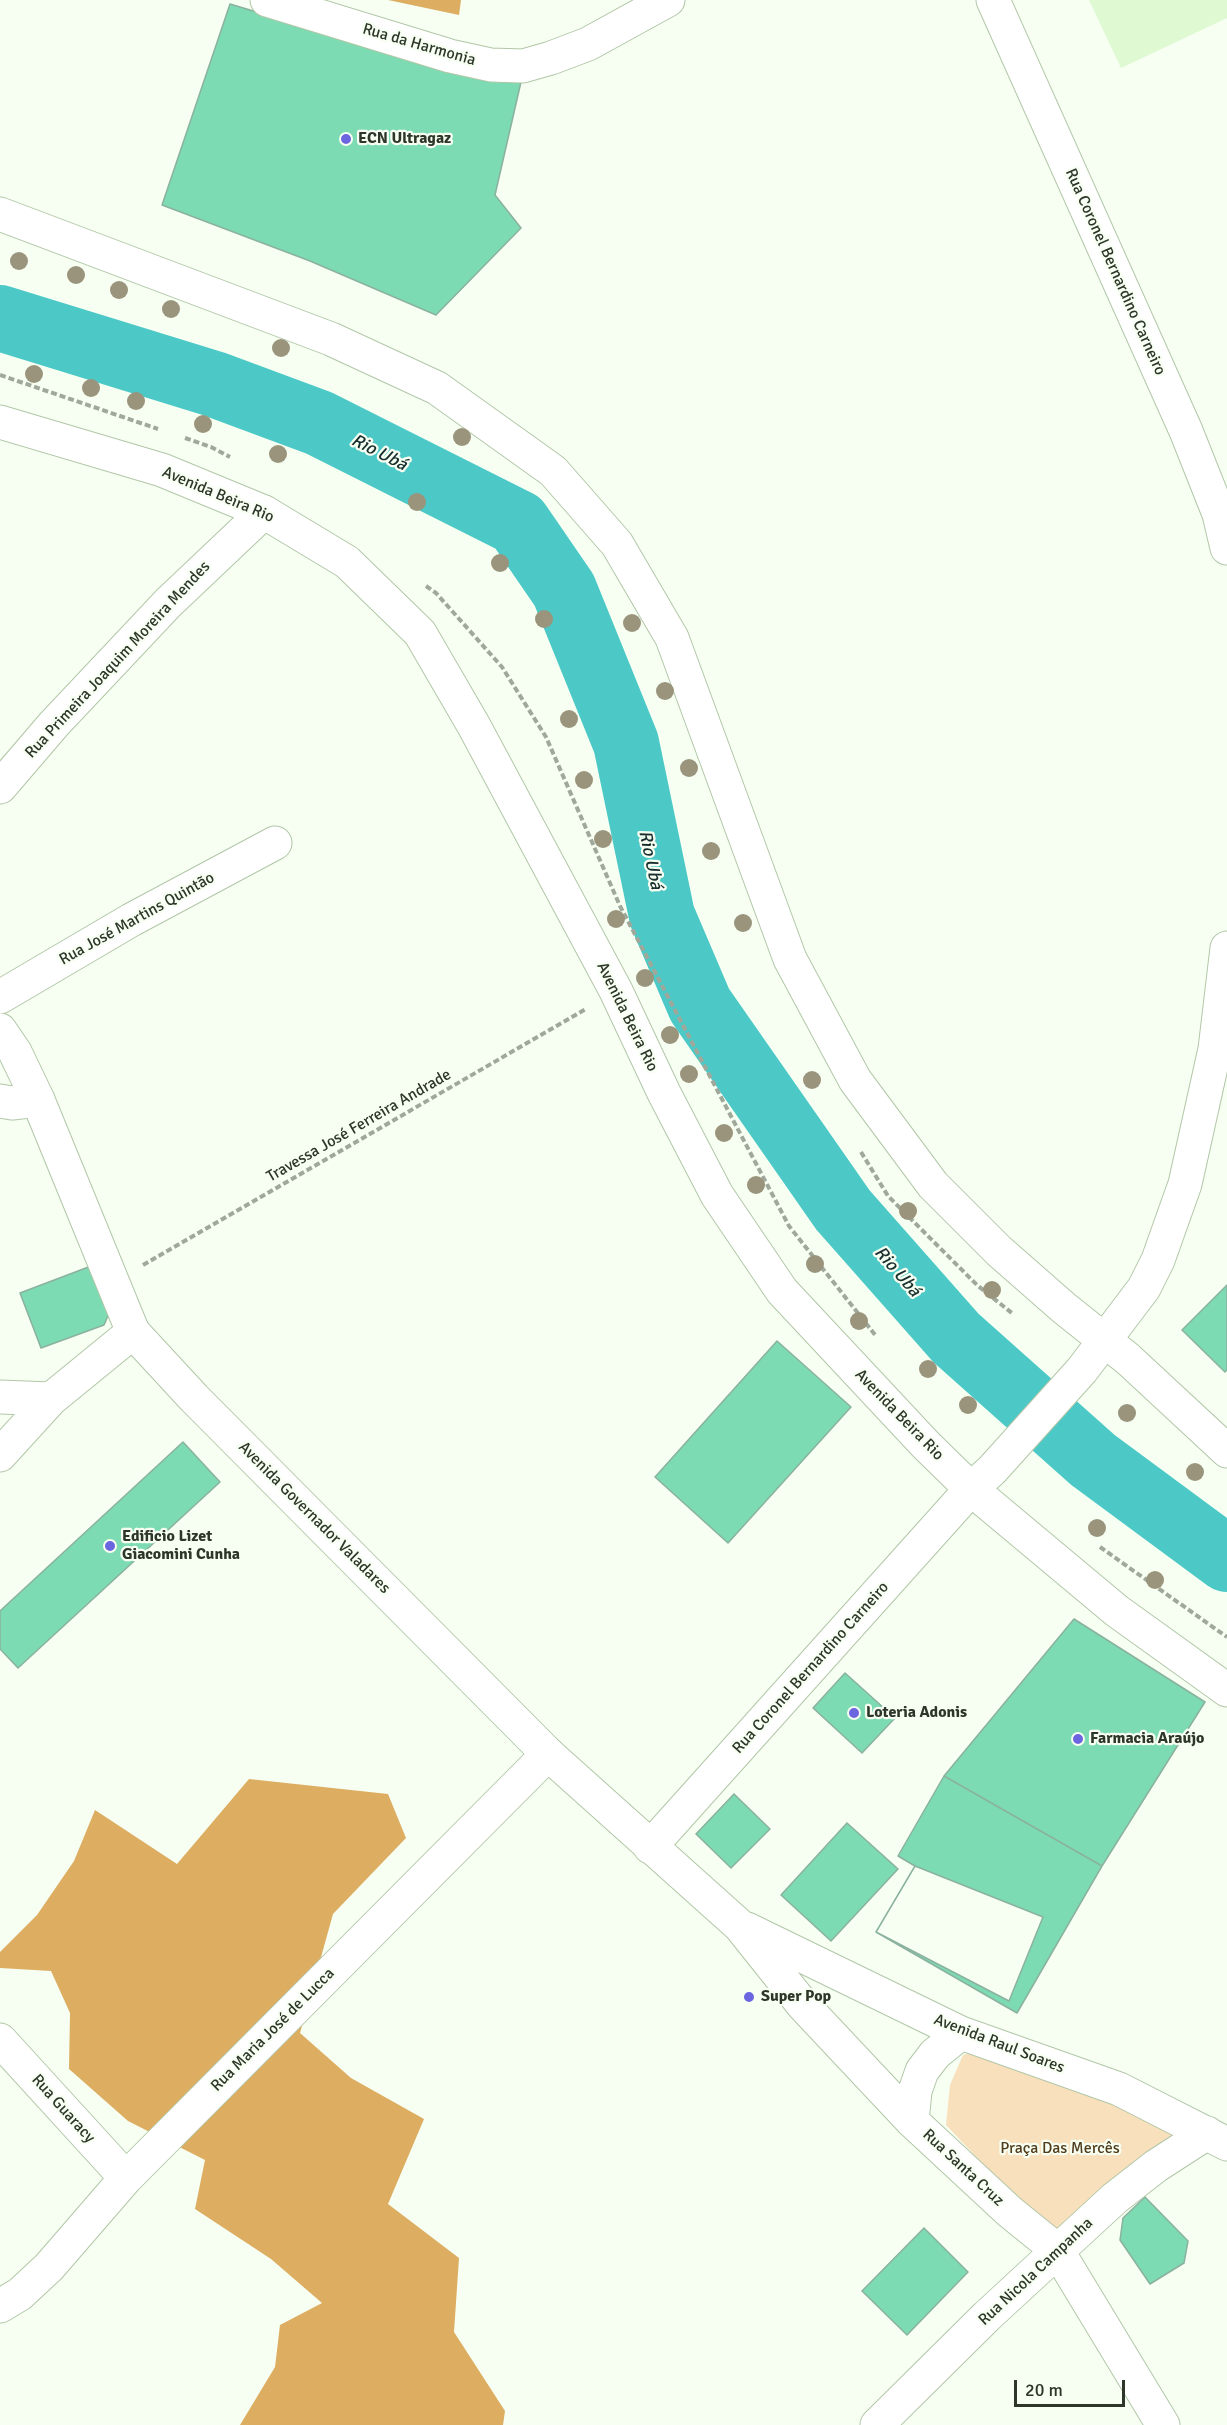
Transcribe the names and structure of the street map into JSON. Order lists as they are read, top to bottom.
{
  "streets": {
    "street": [
      "Rua da Harmonia",
      "Rua Coronel Bernardino Carneiro",
      "Avenida Beira Rio",
      "Rua Primeira Joaquim Moreira Mendes",
      "Rua José Martins Quintão",
      "Avenida Governador Valadares",
      "Rua Maria José de Lucca",
      "Avenida Raul Soares",
      "Rua Guaracy",
      "Rua Santa Cruz",
      "Rua Nicola Campanha"
    ],
    "path": ["Travessa José Ferreira Andrade"]
  },
  "crossings": [
    ["Rua Coronel Bernardino Carneiro", "Avenida Beira Rio"],
    ["Rua Coronel Bernardino Carneiro", "Avenida Governador Valadares"],
    ["Avenida Beira Rio", "Rua Primeira Joaquim Moreira Mendes"],
    ["Avenida Beira Rio", "Travessa José Ferreira Andrade"],
    ["Travessa José Ferreira Andrade", "Avenida Governador Valadares"],
    ["Avenida Governador Valadares", "Rua Maria José de Lucca"],
    ["Avenida Governador Valadares", "Avenida Raul Soares"],
    ["Avenida Governador Valadares", "Rua Santa Cruz"],
    ["Rua Maria José de Lucca", "Rua Guaracy"],
    ["Avenida Raul Soares", "Rua Santa Cruz"],
    ["Avenida Raul Soares", "Rua Nicola Campanha"],
    ["Rua Santa Cruz", "Rua Nicola Campanha"]
  ],
  "water": ["Rio Ubá"],
  "parks": ["Praça Das Mercês"],
  "places": [
    "ECN Ultragaz",
    "Edificio Lizet Giacomini Cunha",
    "Loteria Adonis",
    "Farmacia Araújo",
    "Super Pop"
  ],
  "scale_bar": "20 m"
}
